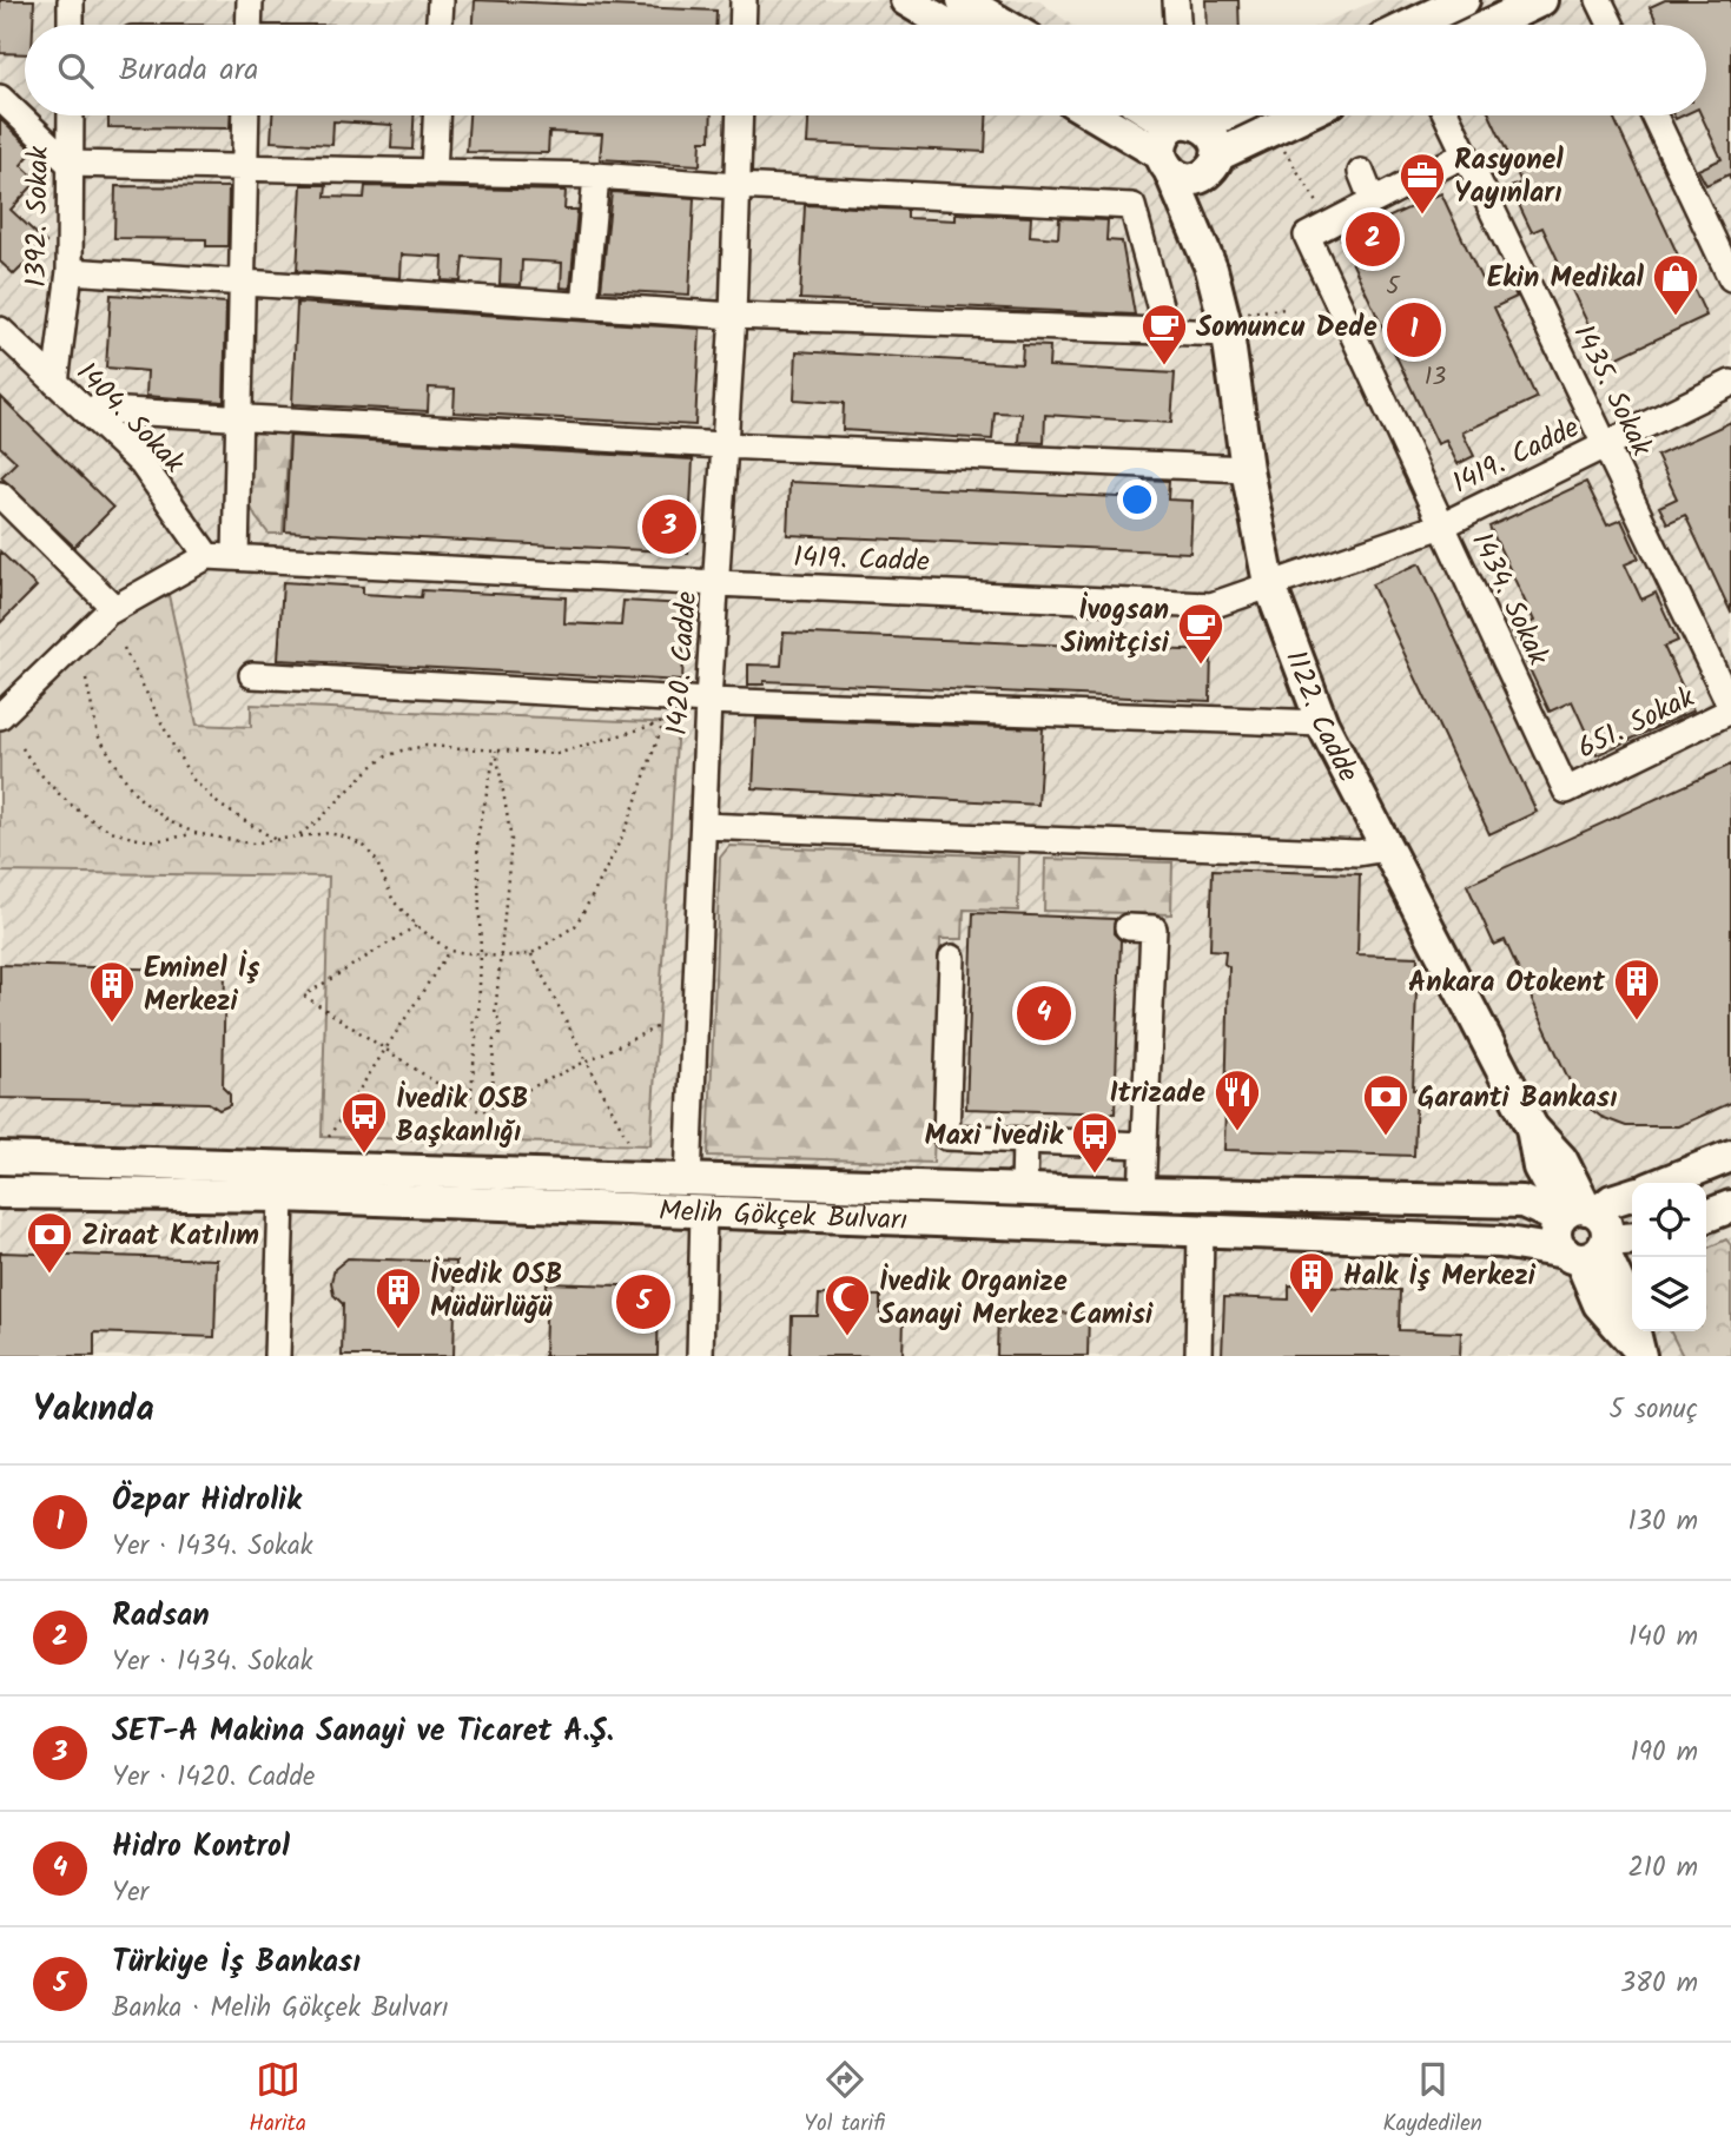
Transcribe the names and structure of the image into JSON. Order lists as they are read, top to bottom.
{
  "streets": {
    "main road": ["1122. Cadde", "Melih Gökçek Bulvarı"],
    "street": [
      "1392. Sokak",
      "1435. Sokak",
      "1404. Sokak",
      "1419. Cadde",
      "1434. Sokak",
      "1420. Cadde",
      "651. Sokak"
    ]
  },
  "crossings": [
    ["1392. Sokak", "1404. Sokak"],
    ["1435. Sokak", "1419. Cadde"],
    ["1435. Sokak", "1434. Sokak"],
    ["1435. Sokak", "651. Sokak"],
    ["1404. Sokak", "1419. Cadde"],
    ["1419. Cadde", "1434. Sokak"],
    ["1419. Cadde", "1420. Cadde"],
    ["1419. Cadde", "1122. Cadde"],
    ["1434. Sokak", "651. Sokak"],
    ["1420. Cadde", "Melih Gökçek Bulvarı"],
    ["1122. Cadde", "Melih Gökçek Bulvarı"]
  ],
  "places": {
    "office": ["Rasyonel Yayınları"],
    "shop": ["Ekin Medikal"],
    "cafe": ["Somuncu Dede", "İvogsan Simitçisi"],
    "building": [
      "Ankara Otokent",
      "Eminel İş Merkezi",
      "Halk İş Merkezi",
      "İvedik OSB Müdürlüğü"
    ],
    "restaurant": ["Itrizade"],
    "bank": ["Garanti Bankası", "Ziraat Katılım"],
    "bus stop": ["İvedik OSB Başkanlığı", "Maxi İvedik"],
    "mosque": ["İvedik Organize Sanayi Merkez Camisi"]
  },
  "house_numbers": ["5", "13"],
  "page": {
    "search": "Burada ara",
    "pins": [
      "2",
      "1",
      "3",
      "4",
      "5"
    ],
    "heading": ["Yakında", "5 sonuç"],
    "list": [
      {
        "mark": "1",
        "name": "Özpar Hidrolik",
        "note": "Yer · 1434. Sokak",
        "value": "130 m"
      },
      {
        "mark": "2",
        "name": "Radsan",
        "note": "Yer · 1434. Sokak",
        "value": "140 m"
      },
      {
        "mark": "3",
        "name": "SET-A Makina Sanayi ve Ticaret A.Ş.",
        "note": "Yer · 1420. Cadde",
        "value": "190 m"
      },
      {
        "mark": "4",
        "name": "Hidro Kontrol",
        "note": "Yer",
        "value": "210 m"
      },
      {
        "mark": "5",
        "name": "Türkiye İş Bankası",
        "note": "Banka · Melih Gökçek Bulvarı",
        "value": "380 m"
      }
    ],
    "nav": ["Harita", "Yol tarifi", "Kaydedilen"]
  }
}
